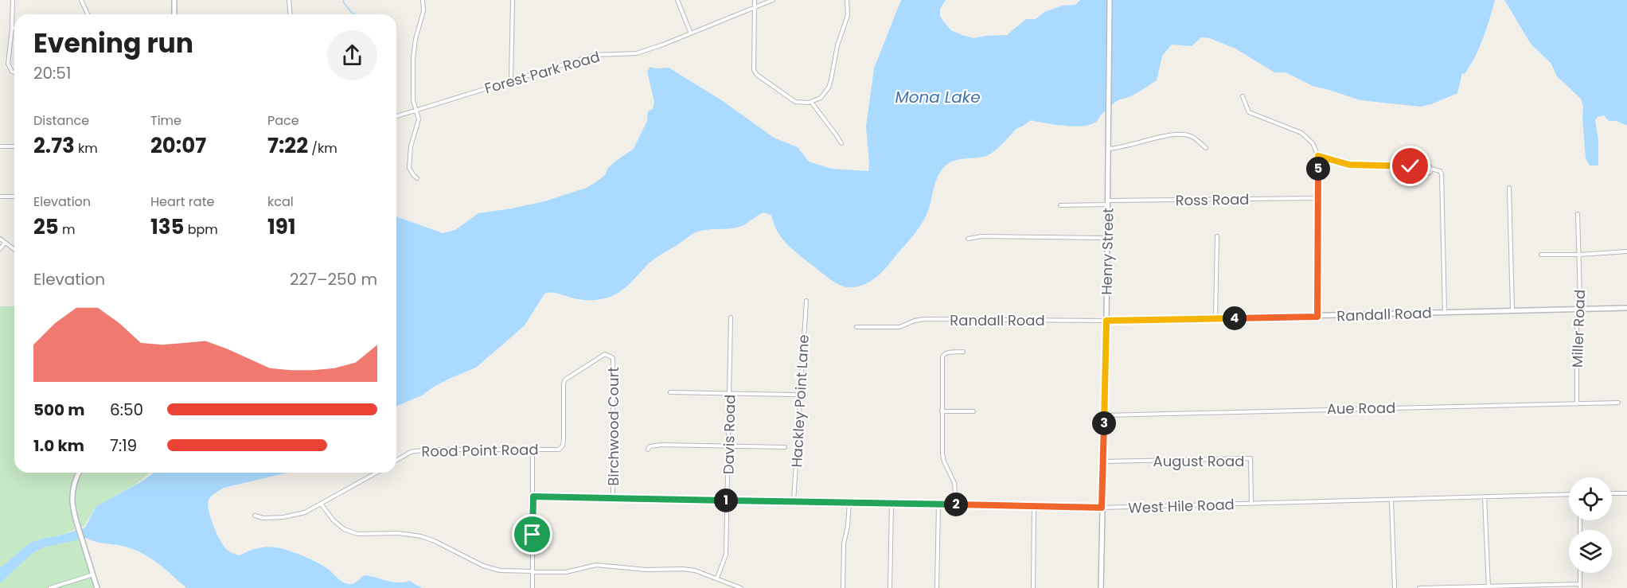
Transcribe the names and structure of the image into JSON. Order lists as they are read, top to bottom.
{
  "streets": {
    "street": [
      "Forest Park Road",
      "Ross Road",
      "Henry Street",
      "Randall Road",
      "Miller Road",
      "Hackley Point Lane",
      "Aue Road",
      "Birchwood Court",
      "Davis Road",
      "Rood Point Road",
      "August Road",
      "West Hile Road"
    ]
  },
  "crossings": [
    ["Ross Road", "Henry Street"],
    ["Henry Street", "Randall Road"],
    ["Henry Street", "Aue Road"],
    ["Henry Street", "August Road"],
    ["Henry Street", "West Hile Road"],
    ["Randall Road", "Miller Road"],
    ["Miller Road", "Aue Road"],
    ["Hackley Point Lane", "West Hile Road"],
    ["Birchwood Court", "Rood Point Road"],
    ["Birchwood Court", "West Hile Road"],
    ["Davis Road", "West Hile Road"],
    ["August Road", "West Hile Road"]
  ],
  "water": ["Mona Lake"],
  "page": {
    "heading": ["Evening run", "20:51"],
    "stats": [
      ["Distance", "2.73 km"],
      ["Time", "20:07"],
      ["Pace", "7:22 /km"],
      ["Elevation", "25 m"],
      ["Heart rate", "135 bpm"],
      ["kcal", "191"]
    ],
    "pins": [
      "5",
      "4",
      "3",
      "1",
      "2"
    ],
    "chart": ["Elevation", "227–250 m"],
    "list": [
      {
        "name": "500 m",
        "note": "6:50"
      },
      {
        "name": "1.0 km",
        "note": "7:19"
      }
    ]
  }
}
